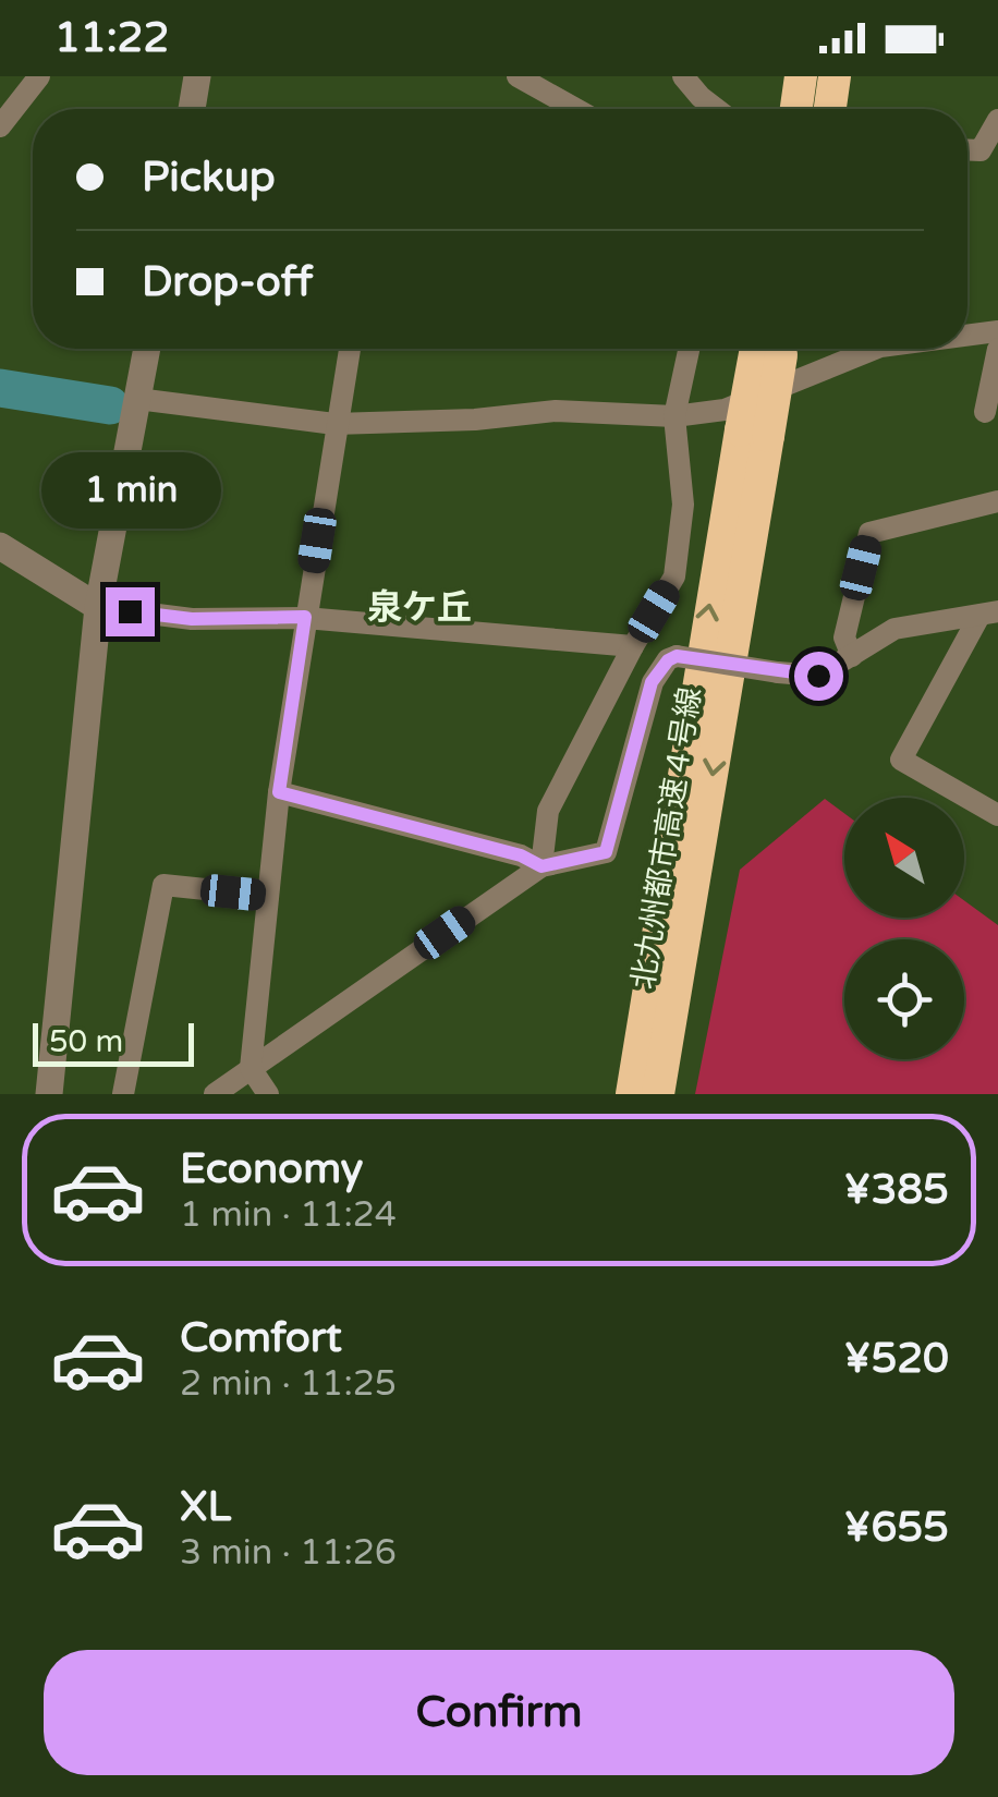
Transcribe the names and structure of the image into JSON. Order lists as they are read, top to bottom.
{
  "streets": {
    "highway": ["北九州都市高速４号線"]
  },
  "districts": ["泉ケ丘"],
  "scale_bar": "50 m",
  "north": "top left",
  "page": {
    "status": "11:22",
    "banner": ["Pickup", "Drop-off"],
    "bubble": "1 min",
    "scale": "50 m",
    "list": [
      {
        "name": "Economy",
        "note": "1 min · 11:24",
        "value": "¥385"
      },
      {
        "name": "Comfort",
        "note": "2 min · 11:25",
        "value": "¥520"
      },
      {
        "name": "XL",
        "note": "3 min · 11:26",
        "value": "¥655"
      }
    ],
    "buttons": "Confirm"
  }
}
